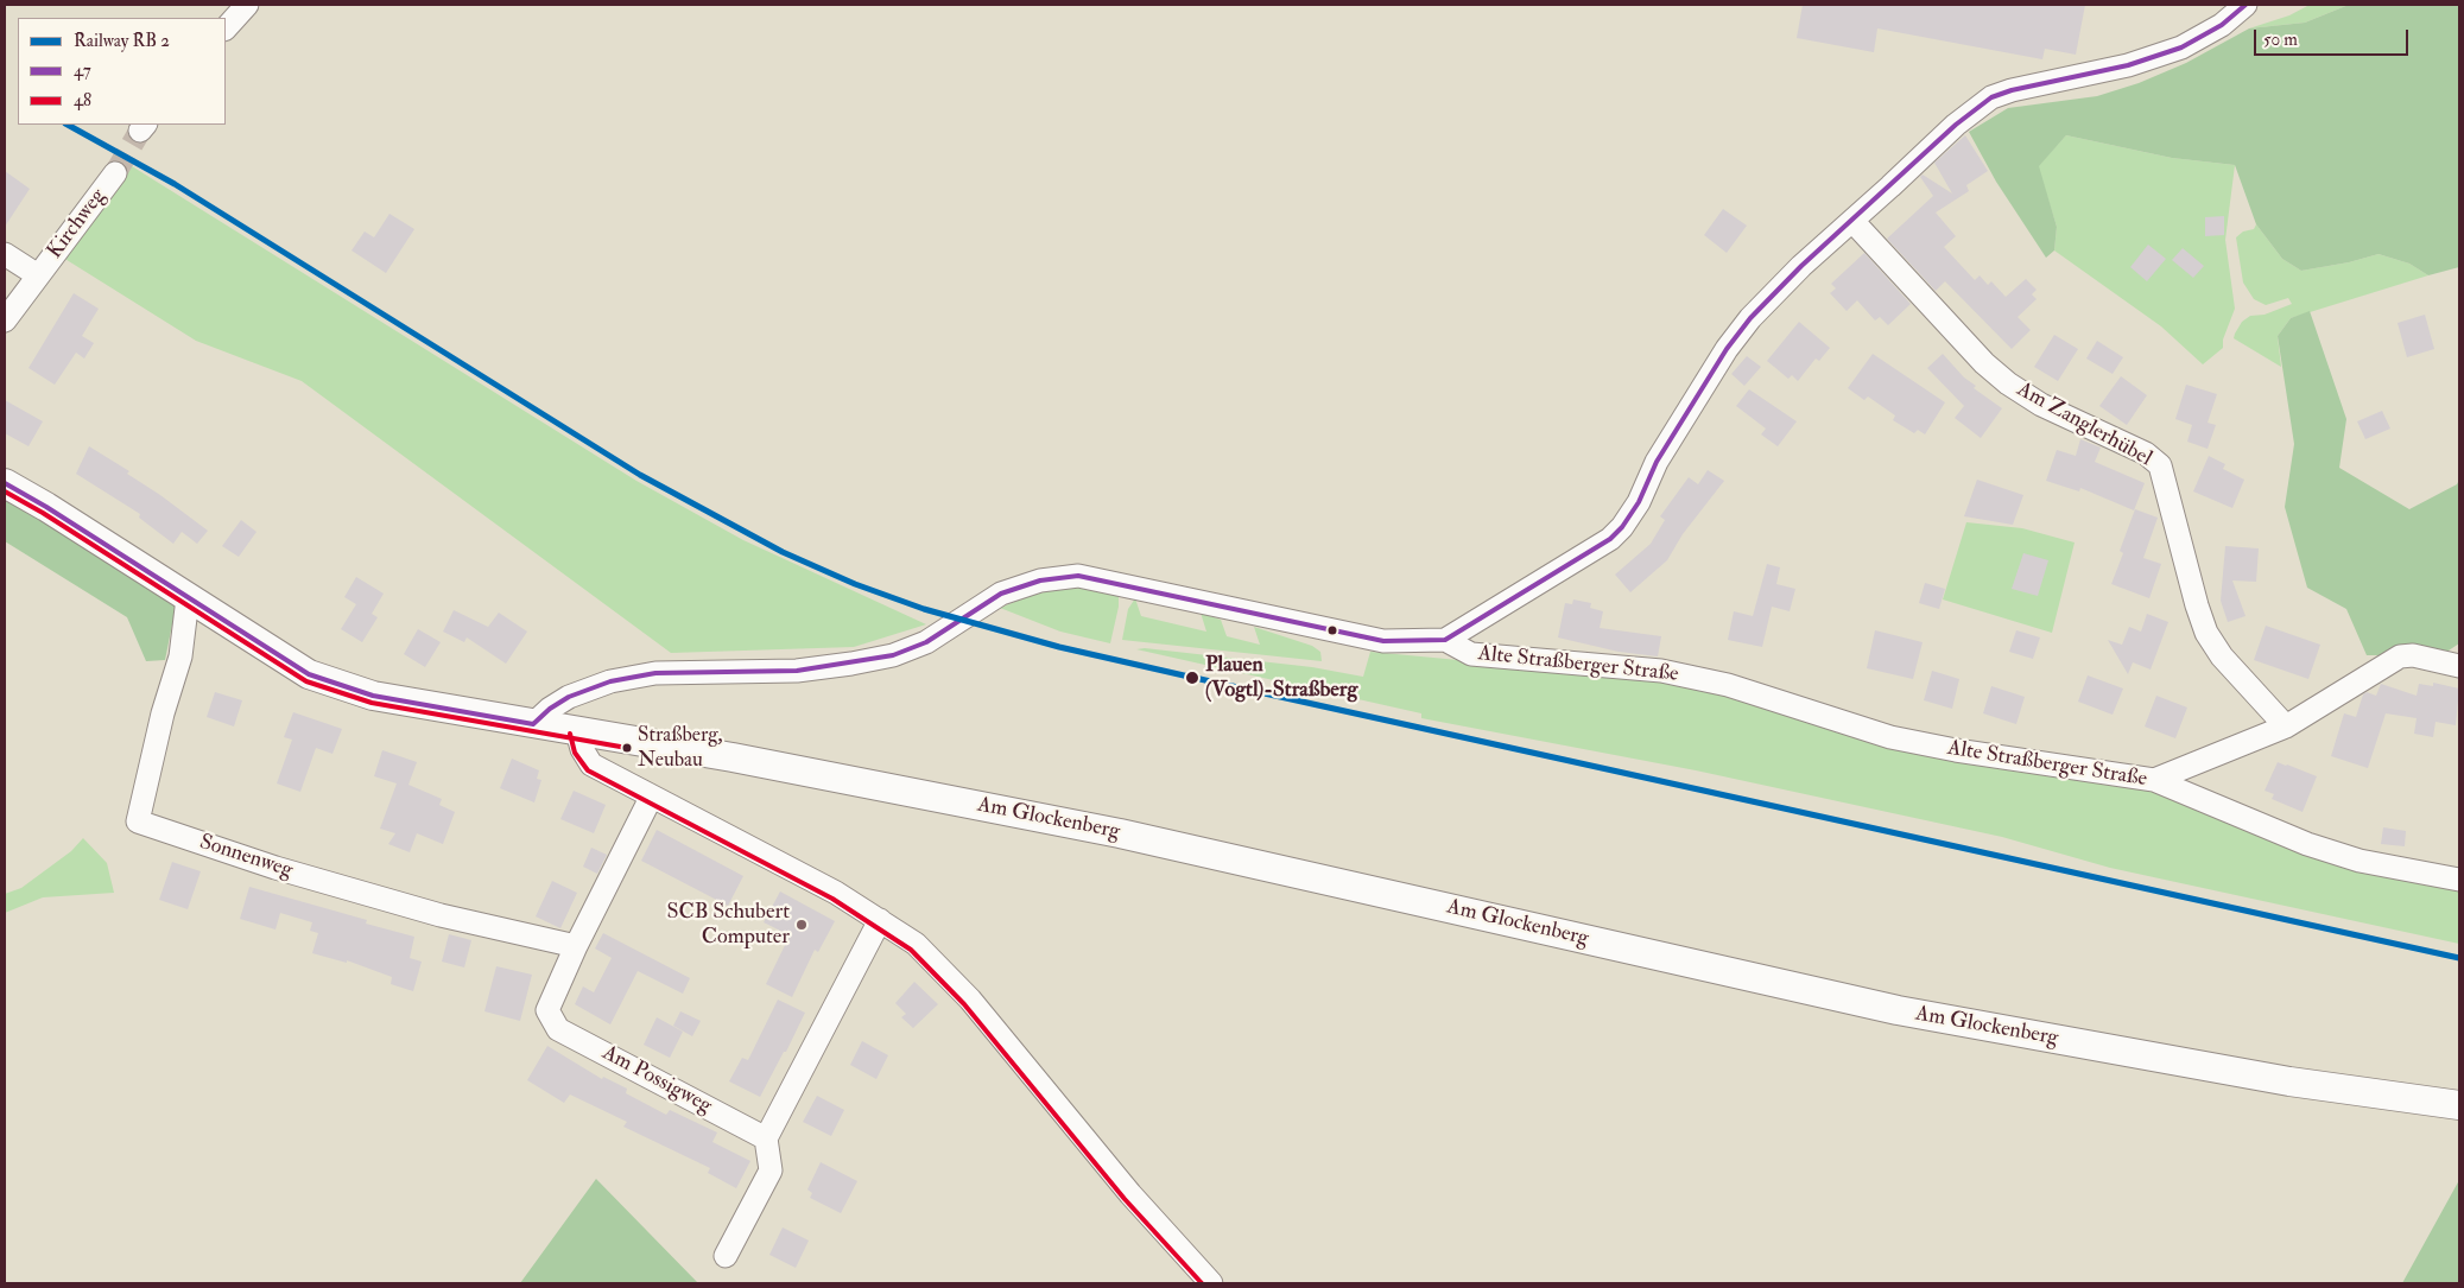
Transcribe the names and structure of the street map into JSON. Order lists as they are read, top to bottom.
{
  "streets": {
    "main road": ["Am Glockenberg"],
    "street": [
      "Kirchweg",
      "Am Zanglerhübel",
      "Alte Straßberger Straße",
      "Sonnenweg",
      "Am Possigweg"
    ]
  },
  "crossings": [
    ["Alte Straßberger Straße", "Am Glockenberg"],
    ["Am Glockenberg", "Sonnenweg"],
    ["Sonnenweg", "Am Possigweg"]
  ],
  "places": ["Plauen (Vogtl)-Straßberg", "Straßberg, Neubau", "SCB Schubert Computer"],
  "lines": ["transit line 47", "transit line 48"],
  "legend": ["Railway RB 2", "47", "48"],
  "scale_bar": "50 m"
}
